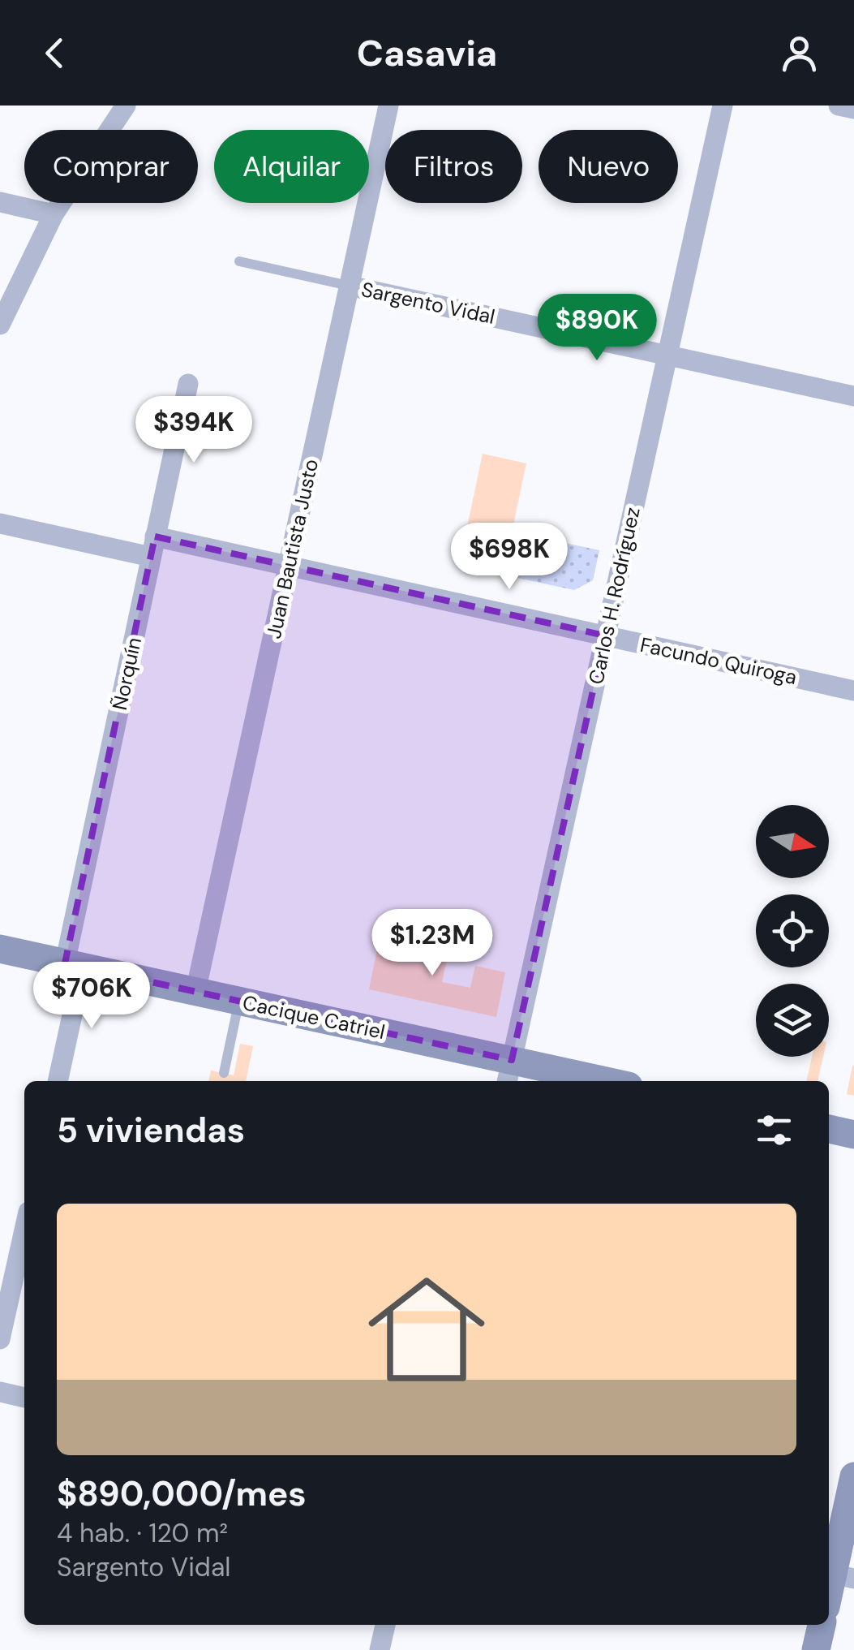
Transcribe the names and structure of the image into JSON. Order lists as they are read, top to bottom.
{
  "streets": {
    "street": [
      "Sargento Vidal",
      "Juan Bautista Justo",
      "Carlos H. Rodríguez",
      "Facundo Quiroga",
      "Ñorquín",
      "Cacique Catriel"
    ]
  },
  "crossings": [
    ["Sargento Vidal", "Juan Bautista Justo"],
    ["Sargento Vidal", "Carlos H. Rodríguez"],
    ["Juan Bautista Justo", "Facundo Quiroga"],
    ["Juan Bautista Justo", "Cacique Catriel"],
    ["Carlos H. Rodríguez", "Facundo Quiroga"],
    ["Carlos H. Rodríguez", "Cacique Catriel"],
    ["Facundo Quiroga", "Ñorquín"],
    ["Ñorquín", "Cacique Catriel"]
  ],
  "north": "right",
  "page": {
    "header": "Casavia",
    "chip": [
      "Comprar",
      "Alquilar",
      "Filtros",
      "Nuevo"
    ],
    "price": [
      "$890K",
      "$394K",
      "$698K",
      "$1.23M",
      "$706K"
    ],
    "heading": "5 viviendas",
    "list": [
      {
        "name": "$890,000/mes",
        "note": "4 hab. · 120 m² · Sargento Vidal"
      }
    ]
  }
}
